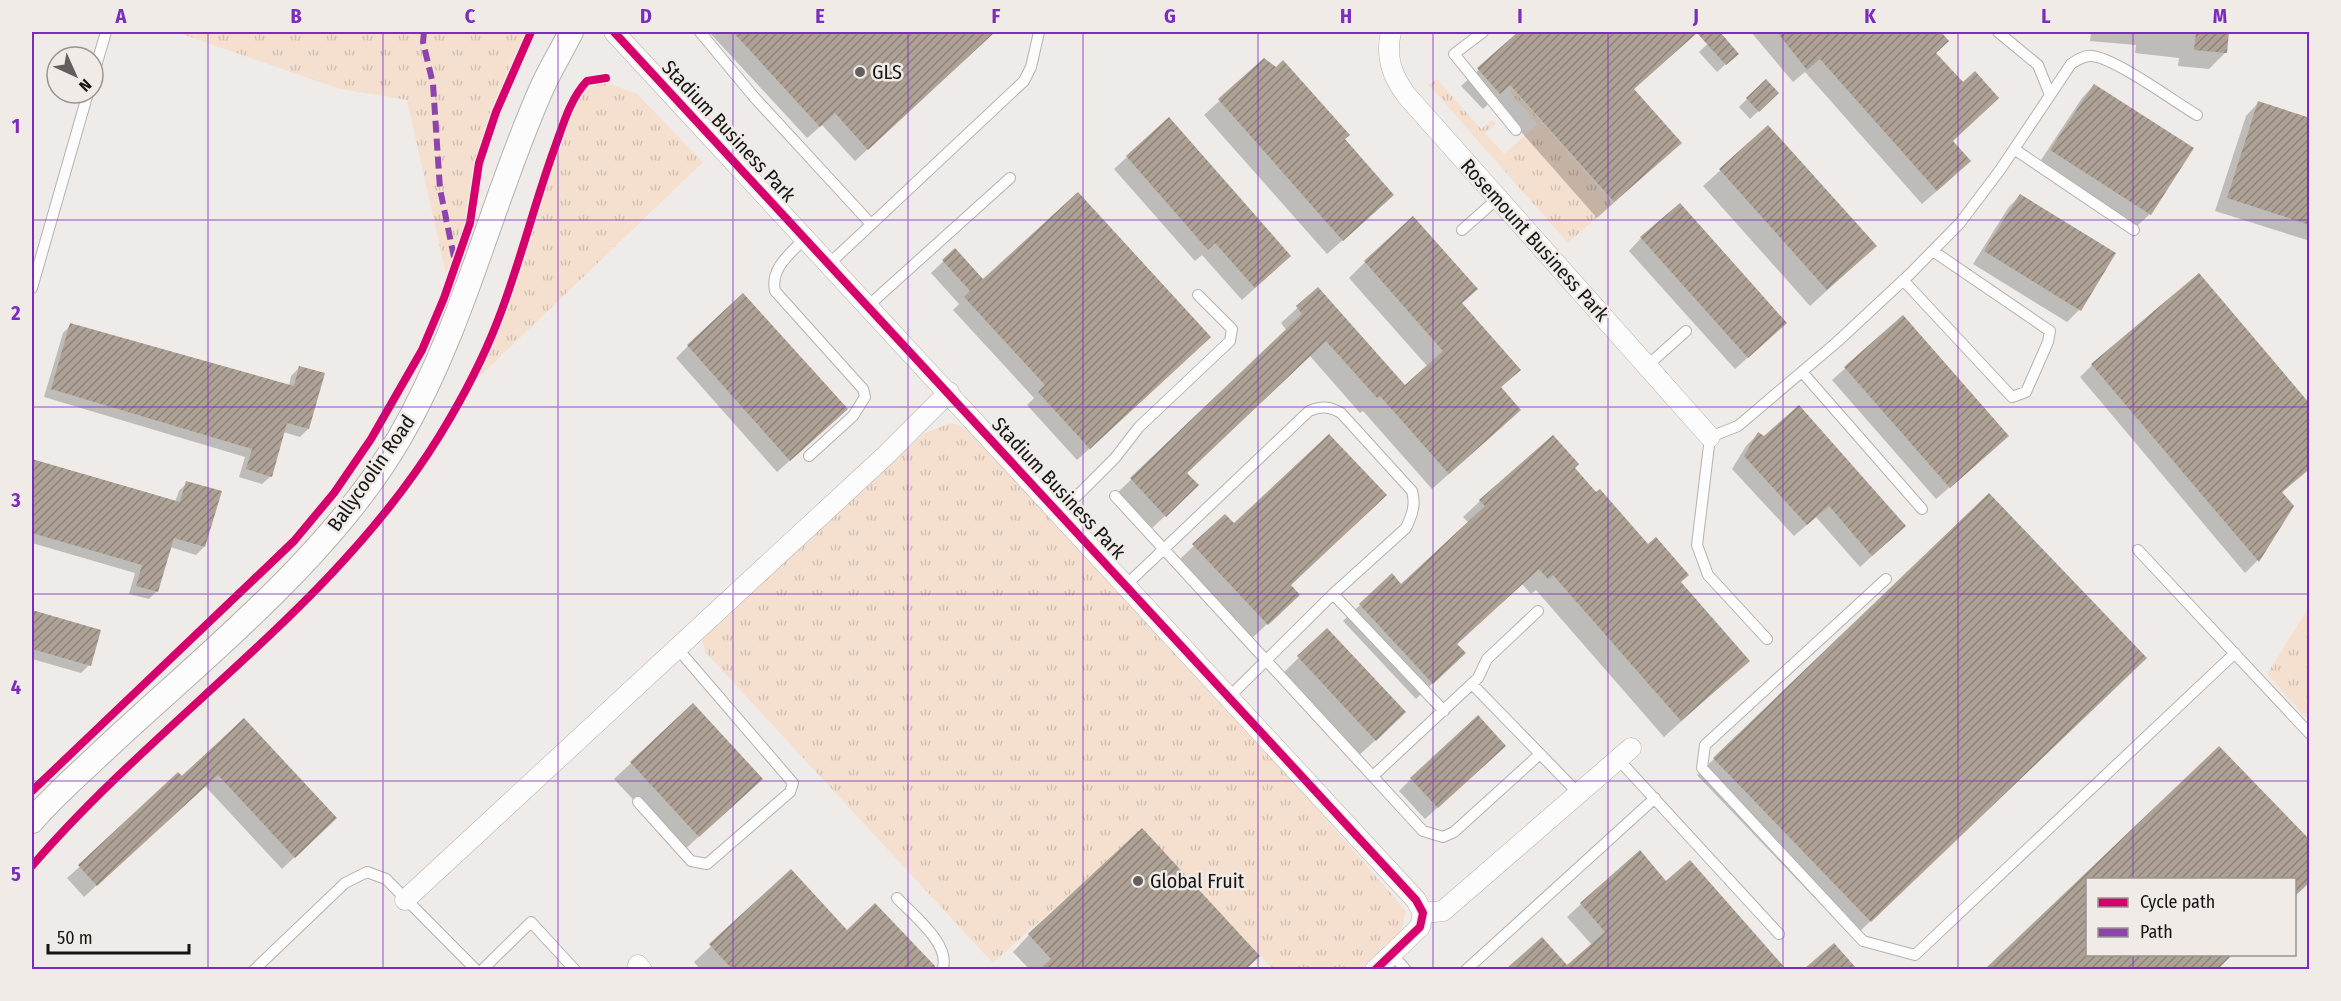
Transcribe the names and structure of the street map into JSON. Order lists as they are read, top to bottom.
{
  "streets": {
    "street": ["Stadium Business Park", "Rosemount Business Park", "Ballycoolin Road"]
  },
  "places": ["GLS", "Global Fruit"],
  "legend": ["Cycle path", "Path"],
  "scale_bar": "50 m",
  "north": "bottom right",
  "grid": {
    "columns": [
      "A",
      "B",
      "C",
      "D",
      "E",
      "F",
      "G",
      "H",
      "I",
      "J",
      "K",
      "L",
      "M"
    ],
    "rows": [
      "1",
      "2",
      "3",
      "4",
      "5"
    ]
  }
}
